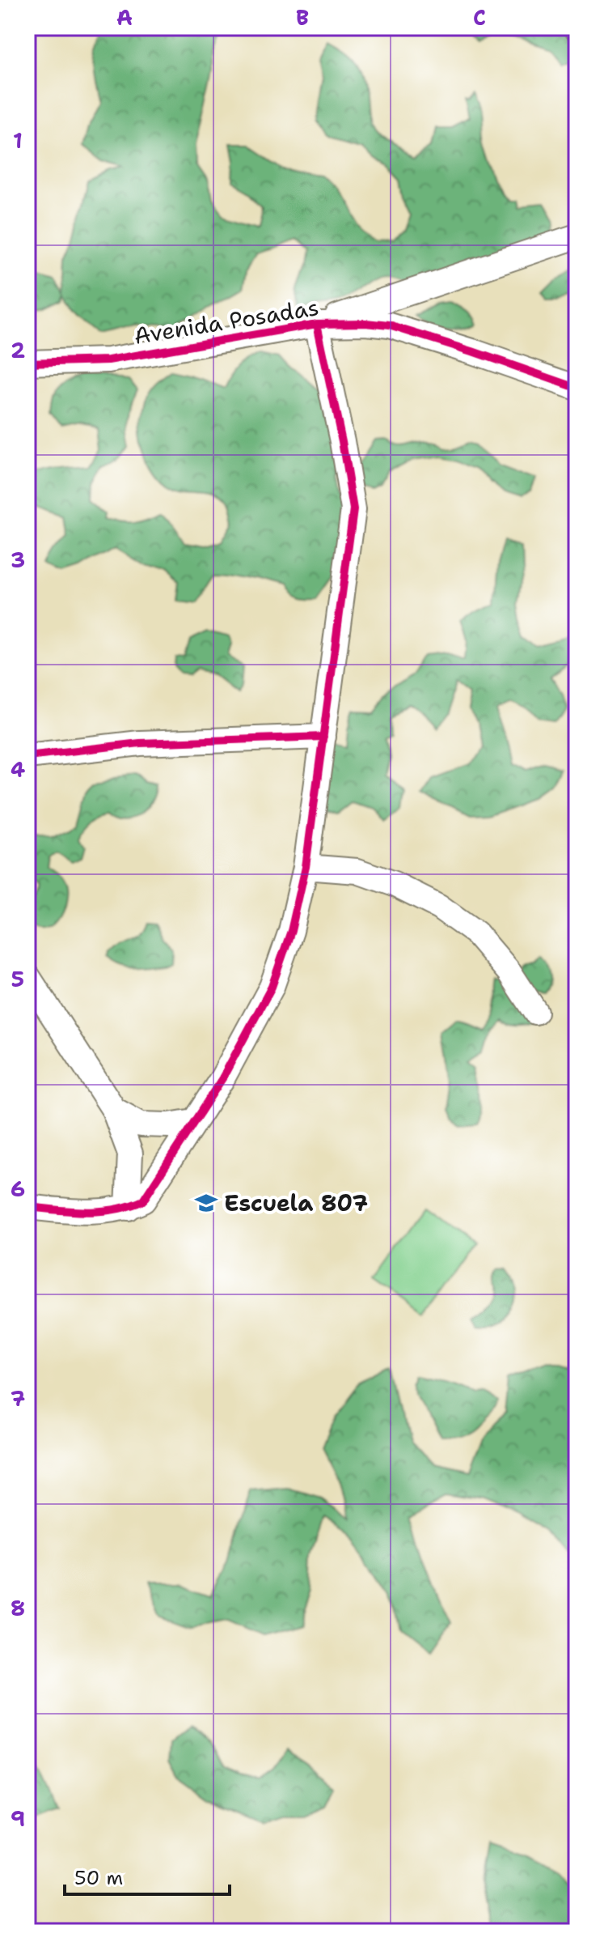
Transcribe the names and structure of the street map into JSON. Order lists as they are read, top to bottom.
{
  "streets": {
    "street": ["Avenida Posadas"]
  },
  "places": {
    "school or university": ["Escuela 807"]
  },
  "scale_bar": "50 m",
  "grid": {
    "columns": ["A", "B", "C"],
    "rows": [
      "1",
      "2",
      "3",
      "4",
      "5",
      "6",
      "7",
      "8",
      "9"
    ]
  }
}
